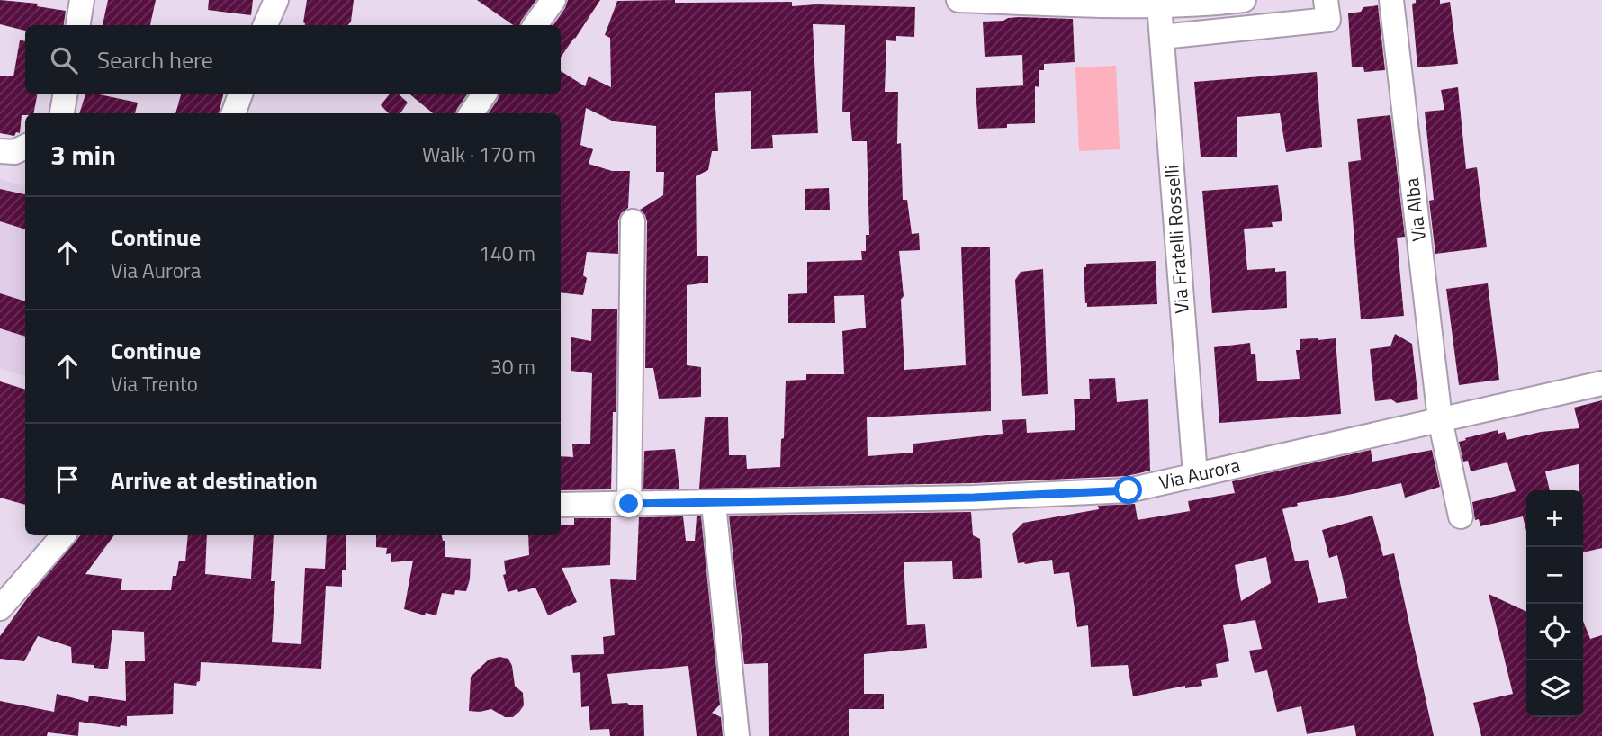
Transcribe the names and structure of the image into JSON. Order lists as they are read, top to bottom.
{
  "streets": {
    "street": ["Via Alba", "Via Fratelli Rosselli", "Via Aurora"]
  },
  "crossings": [
    ["Via Alba", "Via Aurora"],
    ["Via Fratelli Rosselli", "Via Aurora"]
  ],
  "page": {
    "search": "Search here",
    "heading": ["3 min", "Walk · 170 m"],
    "list": [
      ["Continue", "Via Aurora", "140 m"],
      ["Continue", "Via Trento", "30 m"],
      "Arrive at destination"
    ],
    "map_buttons": ["+", "−"]
  }
}
